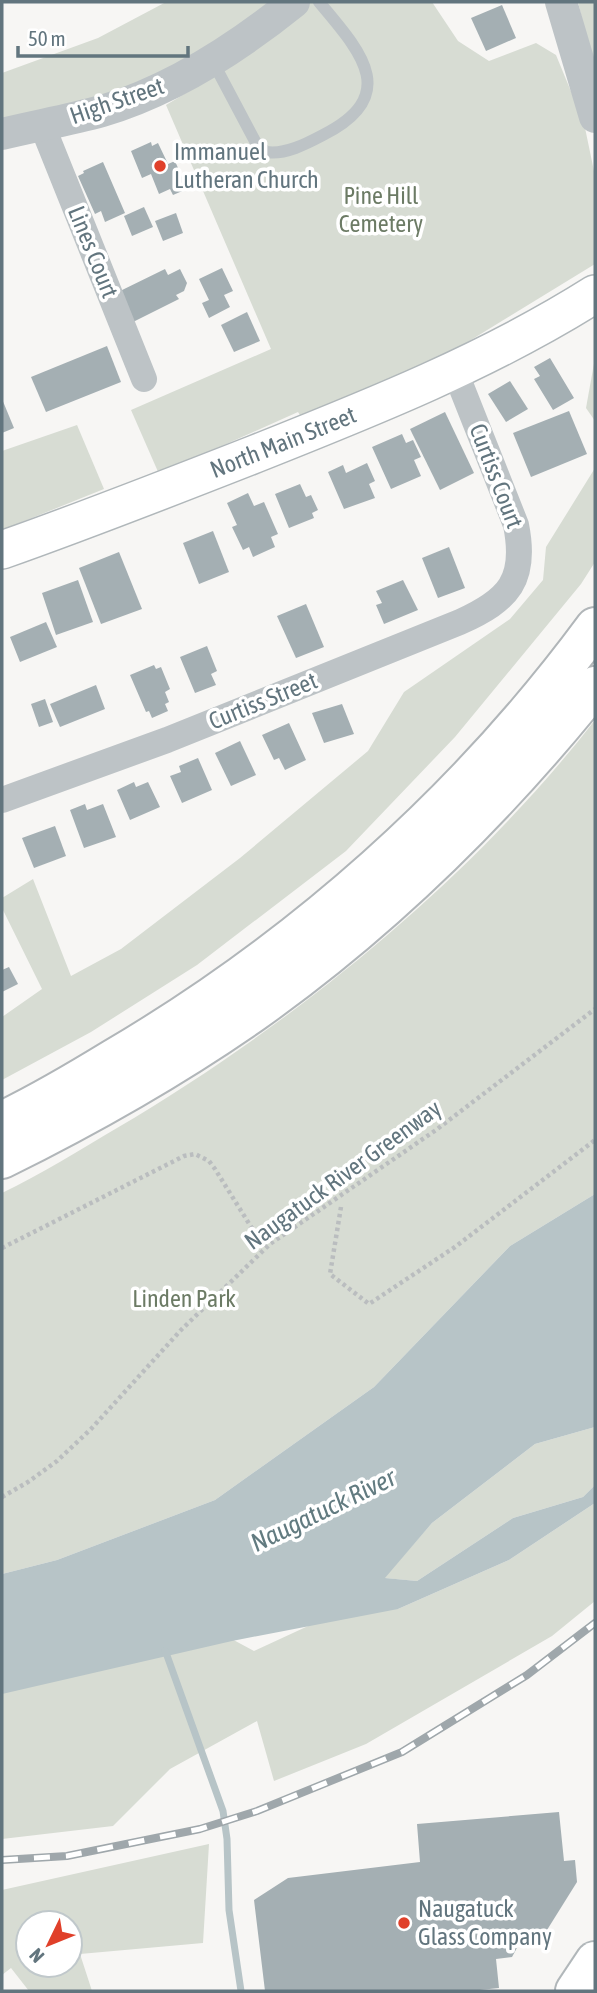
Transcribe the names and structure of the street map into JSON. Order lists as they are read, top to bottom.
{
  "streets": {
    "main road": ["North Main Street"],
    "street": [
      "High Street",
      "Lines Court",
      "Curtiss Court",
      "Curtiss Street"
    ],
    "path": ["Naugatuck River Greenway"]
  },
  "crossings": [
    ["High Street", "Lines Court"],
    ["North Main Street", "Curtiss Court"],
    ["Curtiss Court", "Curtiss Street"]
  ],
  "water": ["Naugatuck River"],
  "parks": ["Pine Hill Cemetery", "Linden Park"],
  "places": ["Immanuel Lutheran Church", "Naugatuck Glass Company"],
  "scale_bar": "50 m",
  "north": "bottom left"
}
